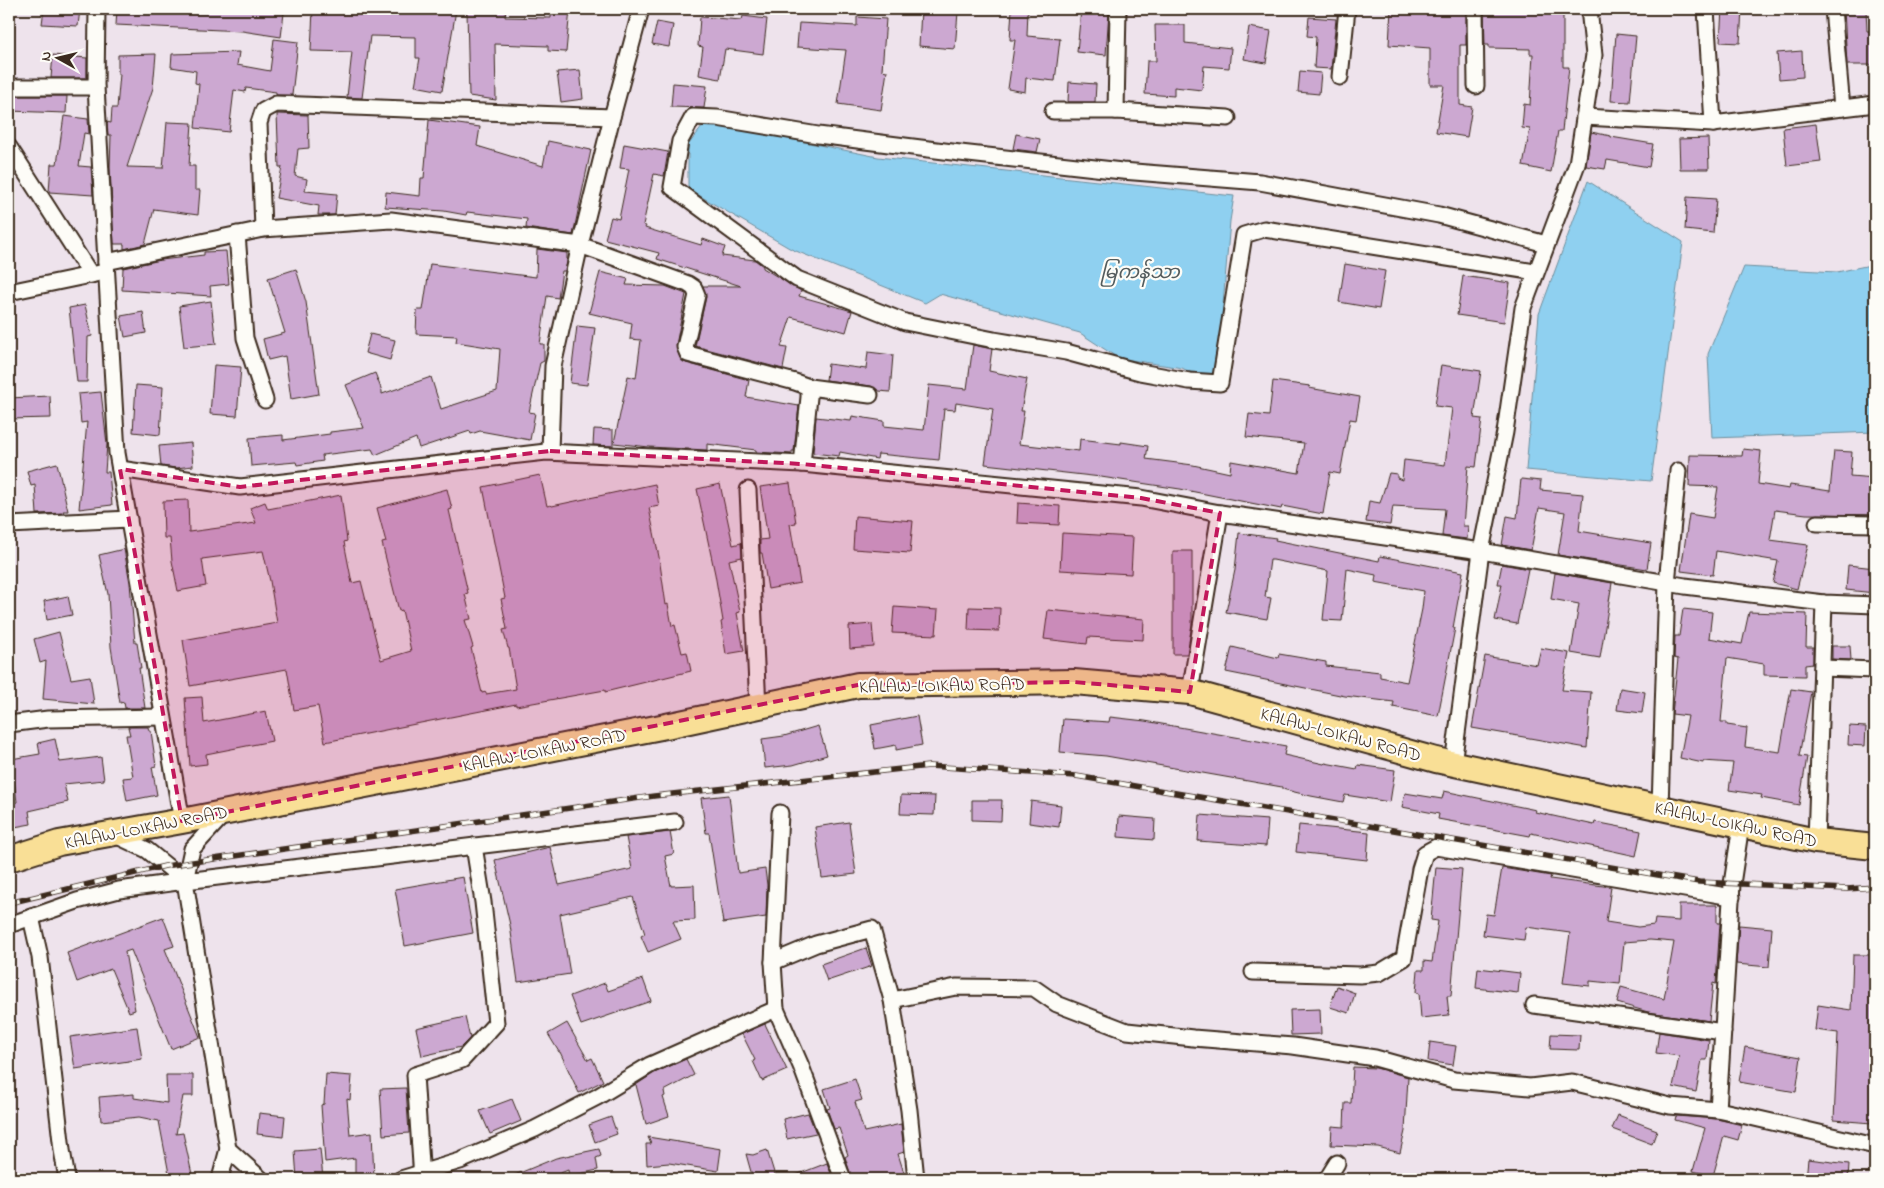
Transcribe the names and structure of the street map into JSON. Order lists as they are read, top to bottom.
{
  "streets": {
    "main road": ["KALAW-LOIKAW ROAD"]
  },
  "water": ["မြကန်သာ"],
  "north": "left"
}
